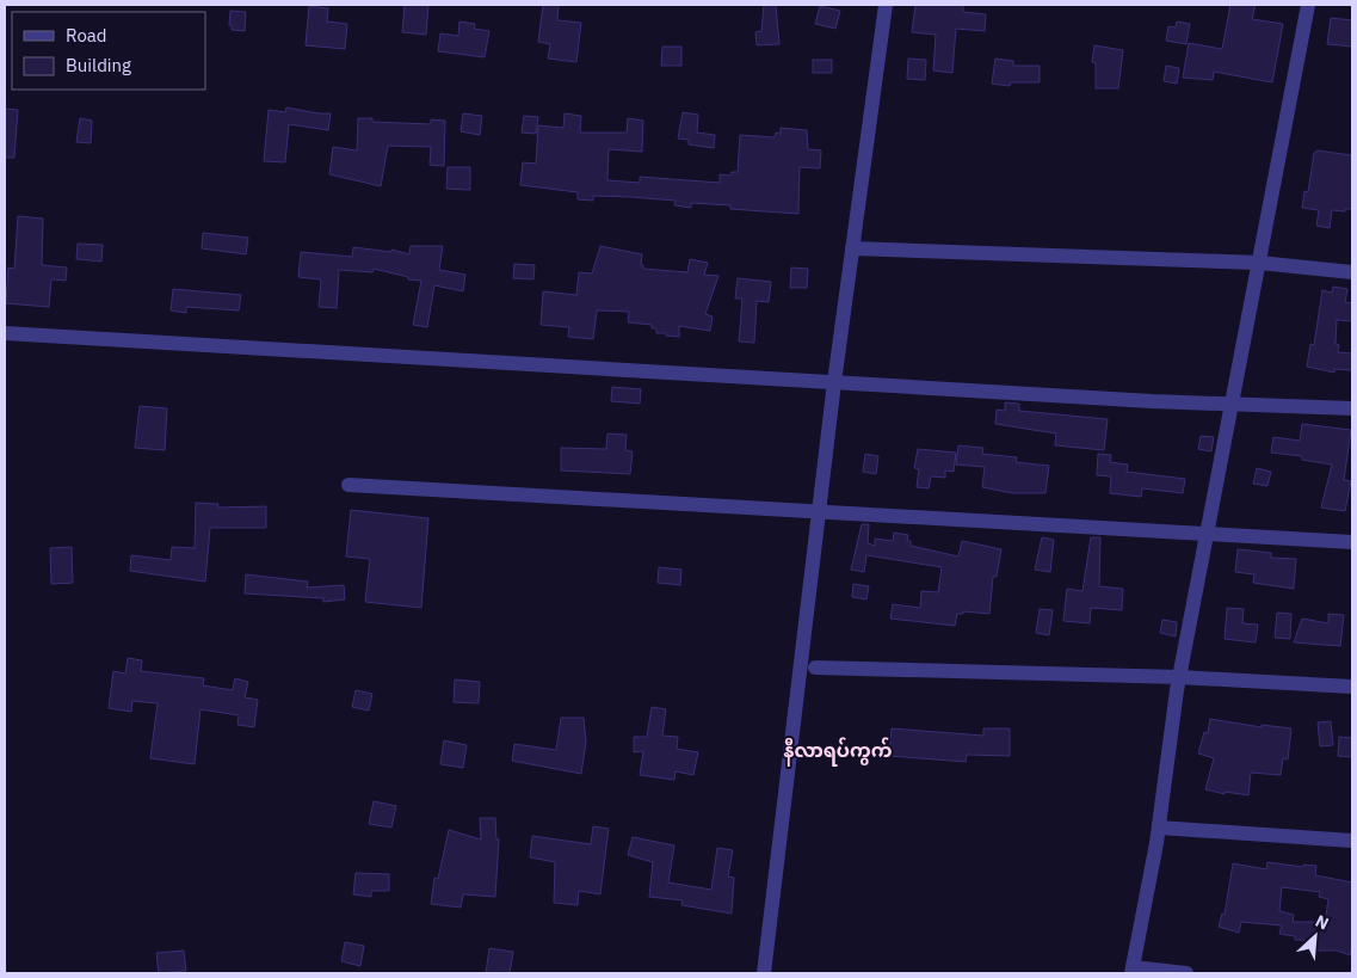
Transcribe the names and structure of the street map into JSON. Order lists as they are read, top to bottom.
{
  "districts": ["နီလာရပ်ကွက်"],
  "legend": ["Road", "Building"],
  "north": "top right"
}
